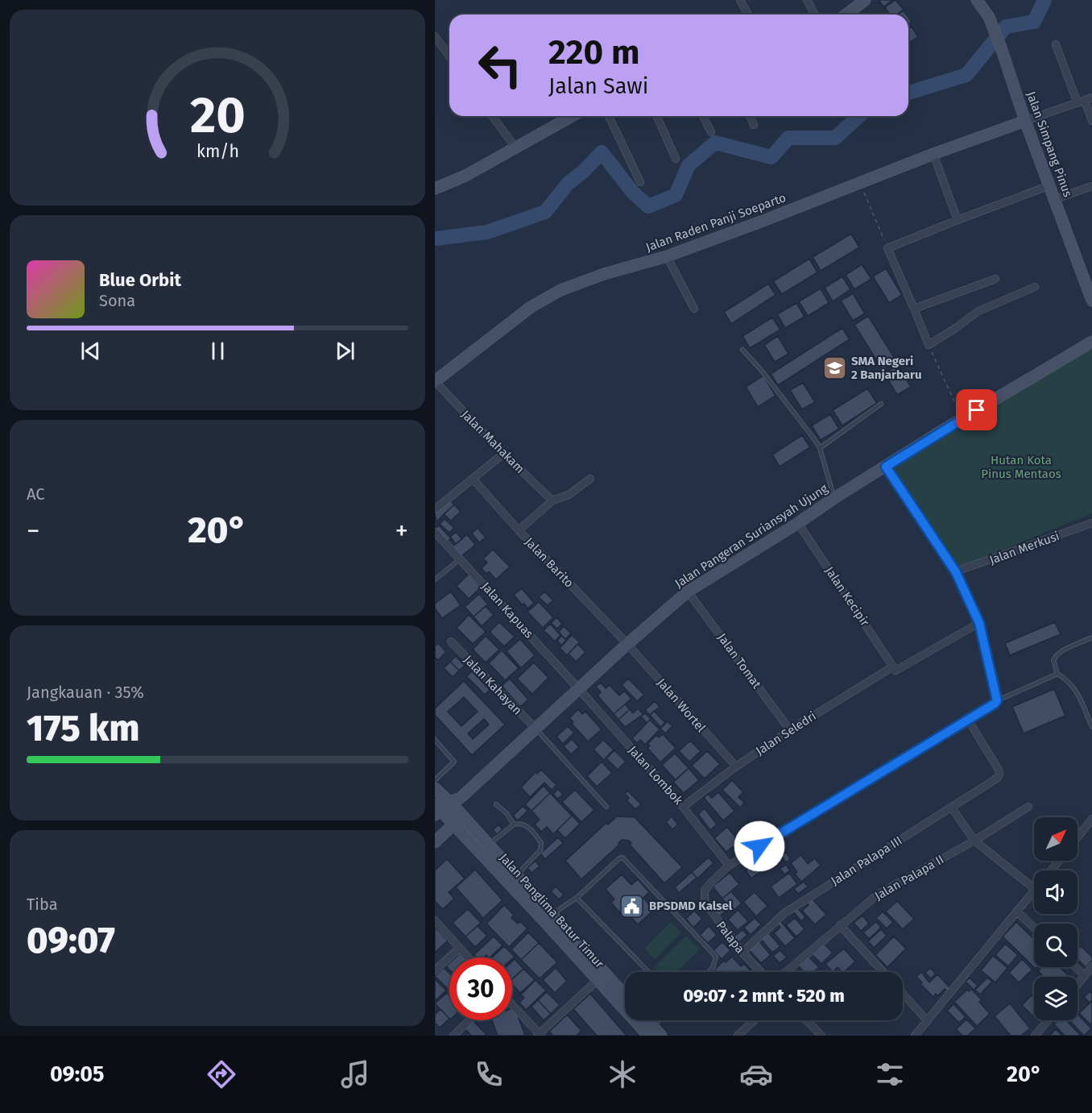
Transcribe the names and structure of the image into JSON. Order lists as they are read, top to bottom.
{
  "streets": {
    "main road": [
      "Jalan Simpang Pinus",
      "Jalan Raden Panji Soeparto",
      "Jalan Pangeran Suriansyah Ujung",
      "Jalan Panglima Batur Timur"
    ],
    "street": [
      "Jalan Mahakam",
      "Jalan Merkusi",
      "Jalan Barito",
      "Jalan Kecipir",
      "Jalan Kapuas",
      "Jalan Tomat",
      "Jalan Kahayan",
      "Jalan Wortel",
      "Jalan Seledri",
      "Jalan Lombok",
      "Jalan Palapa III",
      "Jalan Palapa II",
      "Palapa"
    ]
  },
  "crossings": [
    ["Jalan Simpang Pinus", "Jalan Raden Panji Soeparto"],
    ["Jalan Raden Panji Soeparto", "Jalan Mahakam"],
    ["Jalan Pangeran Suriansyah Ujung", "Jalan Barito"],
    ["Jalan Pangeran Suriansyah Ujung", "Jalan Kecipir"],
    ["Jalan Pangeran Suriansyah Ujung", "Jalan Kapuas"],
    ["Jalan Pangeran Suriansyah Ujung", "Jalan Tomat"],
    ["Jalan Pangeran Suriansyah Ujung", "Jalan Kahayan"],
    ["Jalan Pangeran Suriansyah Ujung", "Jalan Wortel"],
    ["Jalan Pangeran Suriansyah Ujung", "Jalan Lombok"],
    ["Jalan Pangeran Suriansyah Ujung", "Jalan Panglima Batur Timur"],
    ["Jalan Barito", "Jalan Wortel"],
    ["Jalan Kecipir", "Jalan Seledri"],
    ["Jalan Kapuas", "Jalan Lombok"],
    ["Jalan Tomat", "Jalan Seledri"],
    ["Jalan Wortel", "Jalan Seledri"],
    ["Jalan Seledri", "Jalan Lombok"],
    ["Jalan Lombok", "Palapa"],
    ["Jalan Palapa III", "Palapa"]
  ],
  "parks": ["Hutan Kota Pinus Mentaos"],
  "places": {
    "school or university": ["SMA Negeri 2 Banjarbaru"],
    "public building": ["BPSDMD Kalsel"]
  },
  "north": "top right",
  "page": {
    "turn": ["220 m", "Jalan Sawi"],
    "song": ["Blue Orbit", "Sona"],
    "tile": [
      "AC",
      ["Jangkauan · 35%", "175 km"],
      ["Tiba", "09:07"]
    ],
    "heat": ["−", "20°", "+"],
    "limit": "30",
    "trip": "09:07 · 2 mnt · 520 m",
    "tabs": ["09:05", "20°"],
    "gauge": ["20", "km/h"]
  }
}
